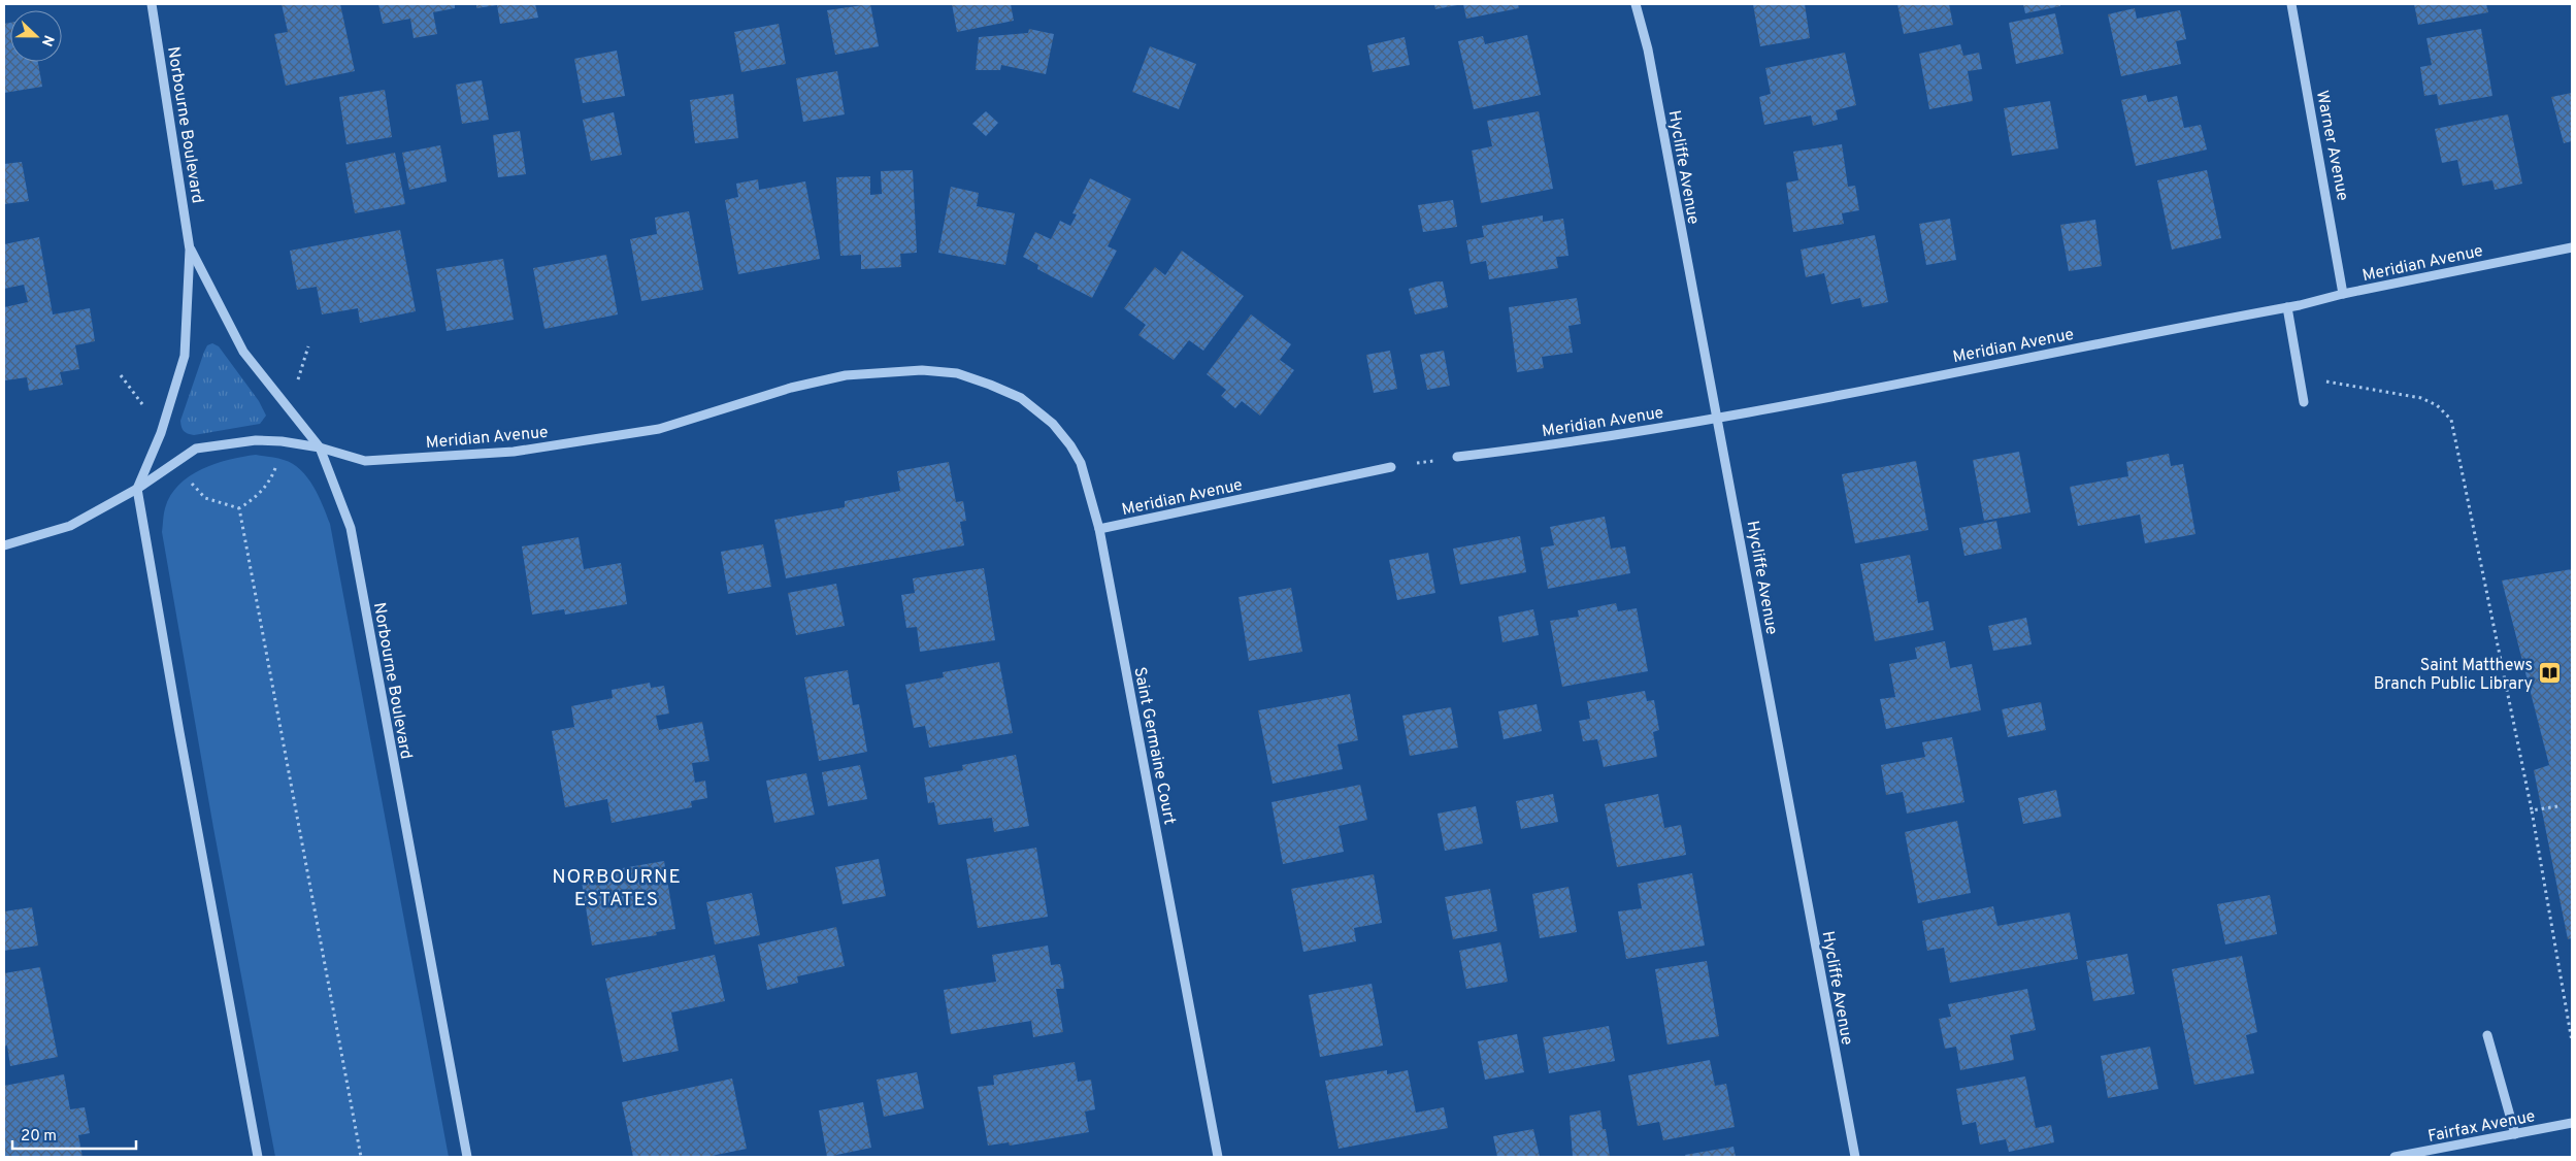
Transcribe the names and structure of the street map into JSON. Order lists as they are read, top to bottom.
{
  "streets": {
    "street": [
      "Norbourne Boulevard",
      "Warner Avenue",
      "Hycliffe Avenue",
      "Meridian Avenue",
      "Saint Germaine Court",
      "Fairfax Avenue"
    ]
  },
  "crossings": [
    ["Norbourne Boulevard", "Meridian Avenue"],
    ["Warner Avenue", "Meridian Avenue"],
    ["Hycliffe Avenue", "Meridian Avenue"],
    ["Meridian Avenue", "Saint Germaine Court"]
  ],
  "districts": ["NORBOURNE ESTATES"],
  "places": {
    "library": ["Saint Matthews Branch Public Library"]
  },
  "scale_bar": "20 m",
  "north": "right"
}
